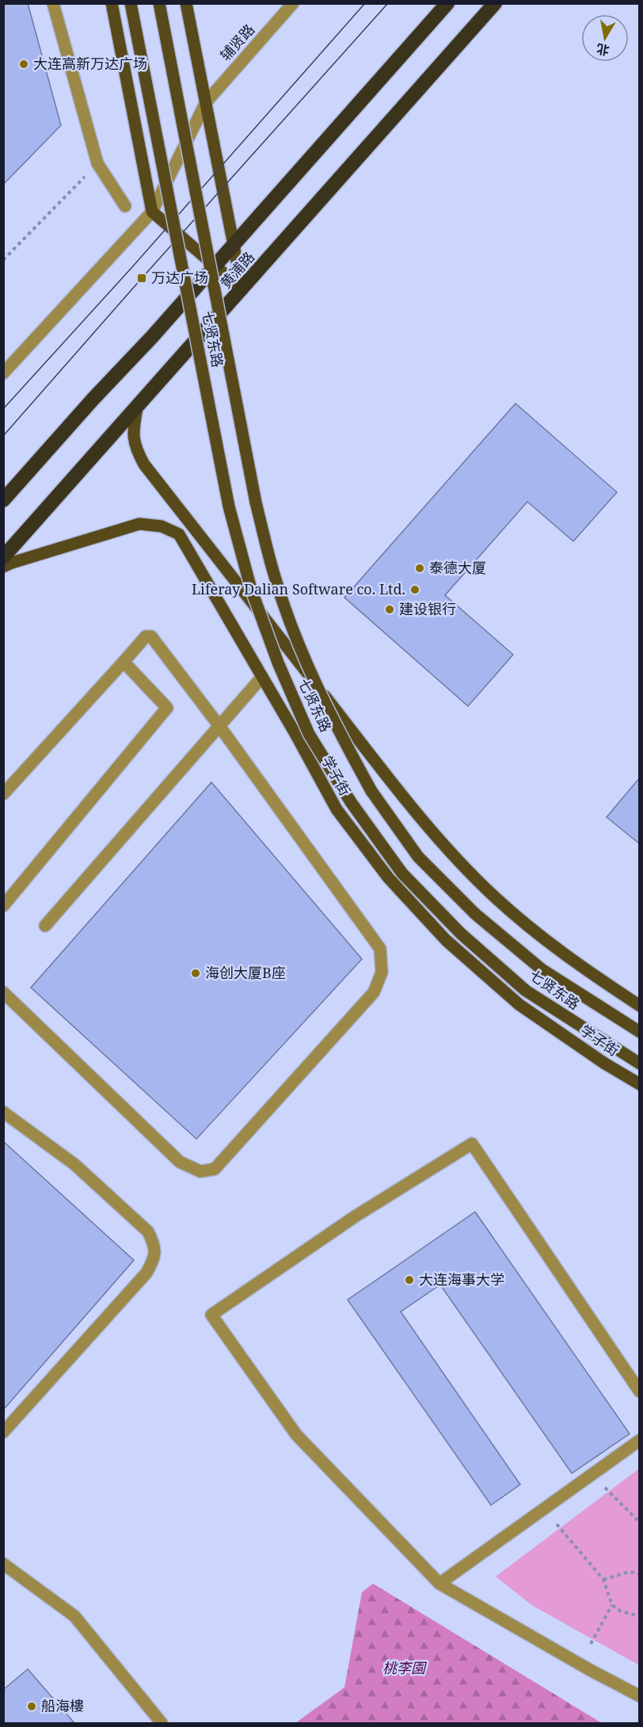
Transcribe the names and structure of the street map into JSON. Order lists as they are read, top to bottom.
{
  "streets": {
    "highway": ["黄浦路"],
    "main road": ["七贤东路", "学子街"],
    "street": ["辅贤路"]
  },
  "parks": ["桃李園"],
  "places": {
    "other": [
      "大连高新万达广场",
      "泰德大厦",
      "Liferay Dalian Software co. Ltd.",
      "建设银行",
      "海创大厦B座",
      "大连海事大学",
      "船海樓"
    ],
    "transit": ["万达广场"]
  },
  "north": "bottom"
}
